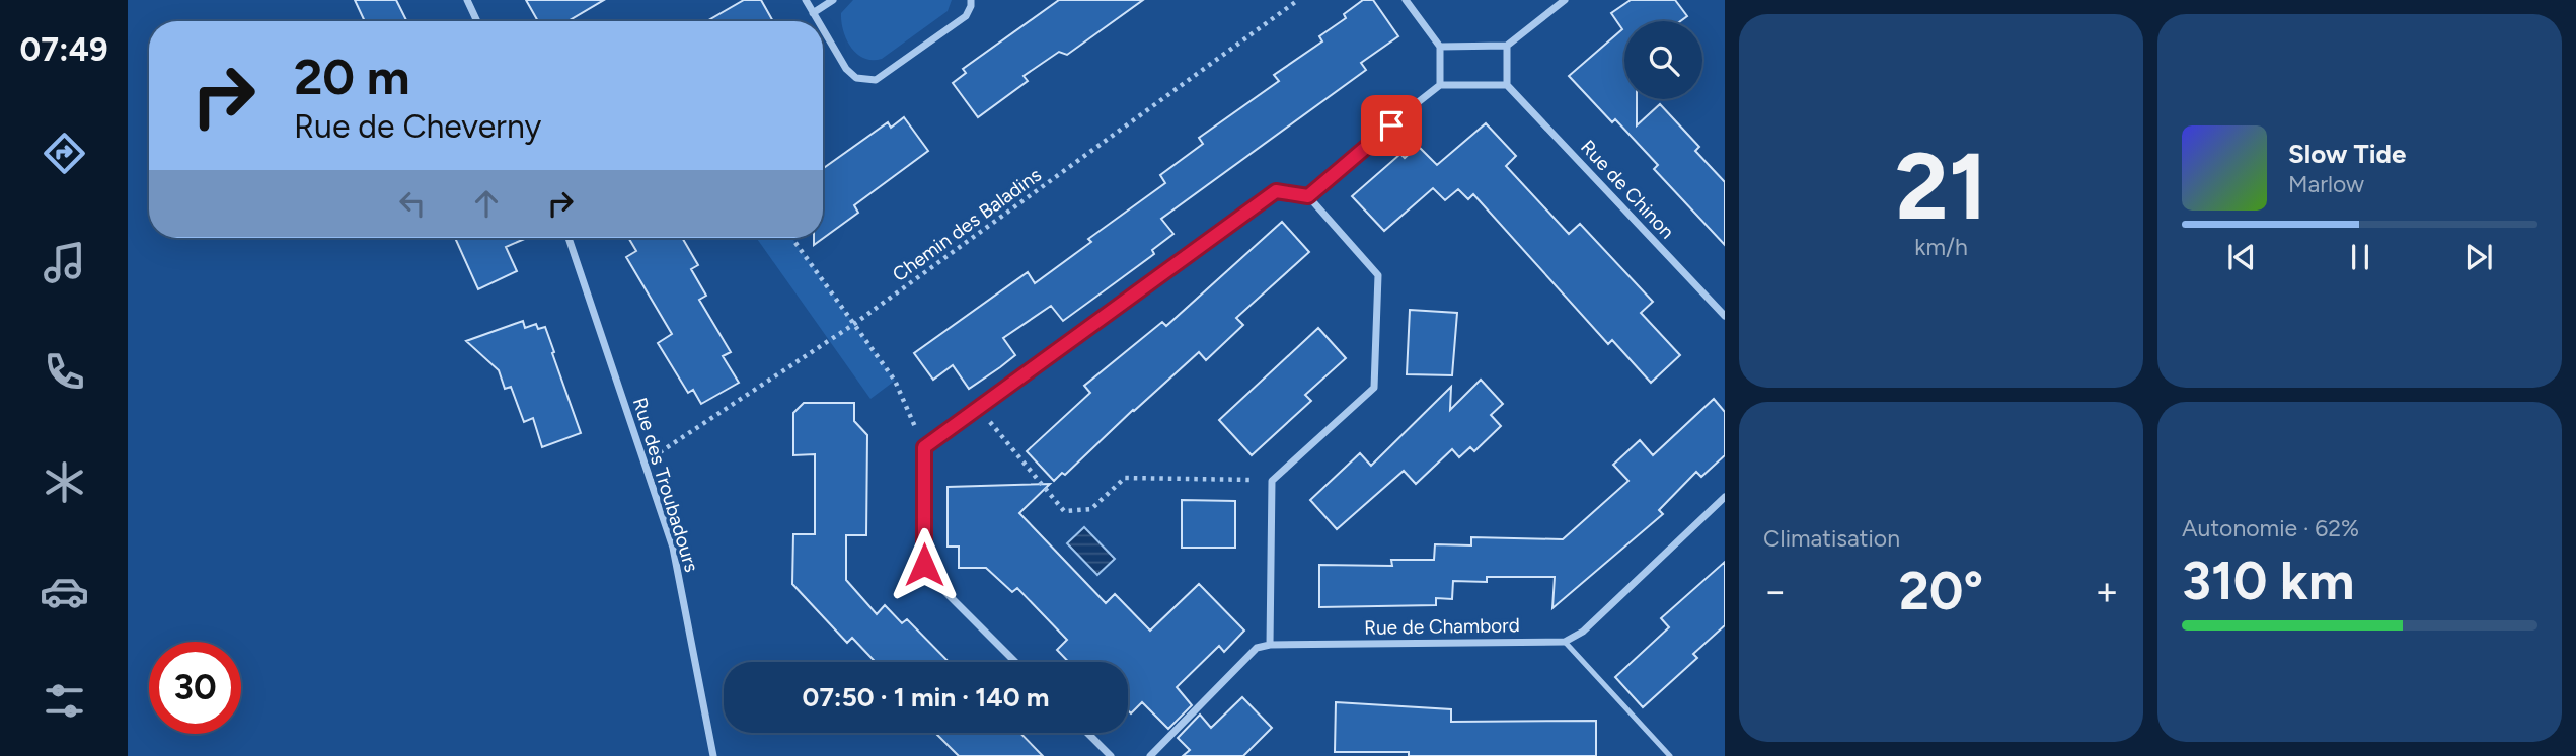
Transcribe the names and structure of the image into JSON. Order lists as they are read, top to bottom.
{
  "streets": {
    "street": ["Rue de Chinon", "Rue des Troubadours", "Rue de Chambord"],
    "path": ["Chemin des Baladins"]
  },
  "crossings": [
    ["Chemin des Baladins", "Rue des Troubadours"]
  ],
  "page": {
    "tabs": "07:49",
    "tile": [
      ["21", "km/h"],
      "Climatisation",
      ["Autonomie · 62%", "310 km"]
    ],
    "turn": ["20 m", "Rue de Cheverny"],
    "song": ["Slow Tide", "Marlow"],
    "heat": ["−", "20°", "+"],
    "limit": "30",
    "trip": "07:50 · 1 min · 140 m"
  }
}
